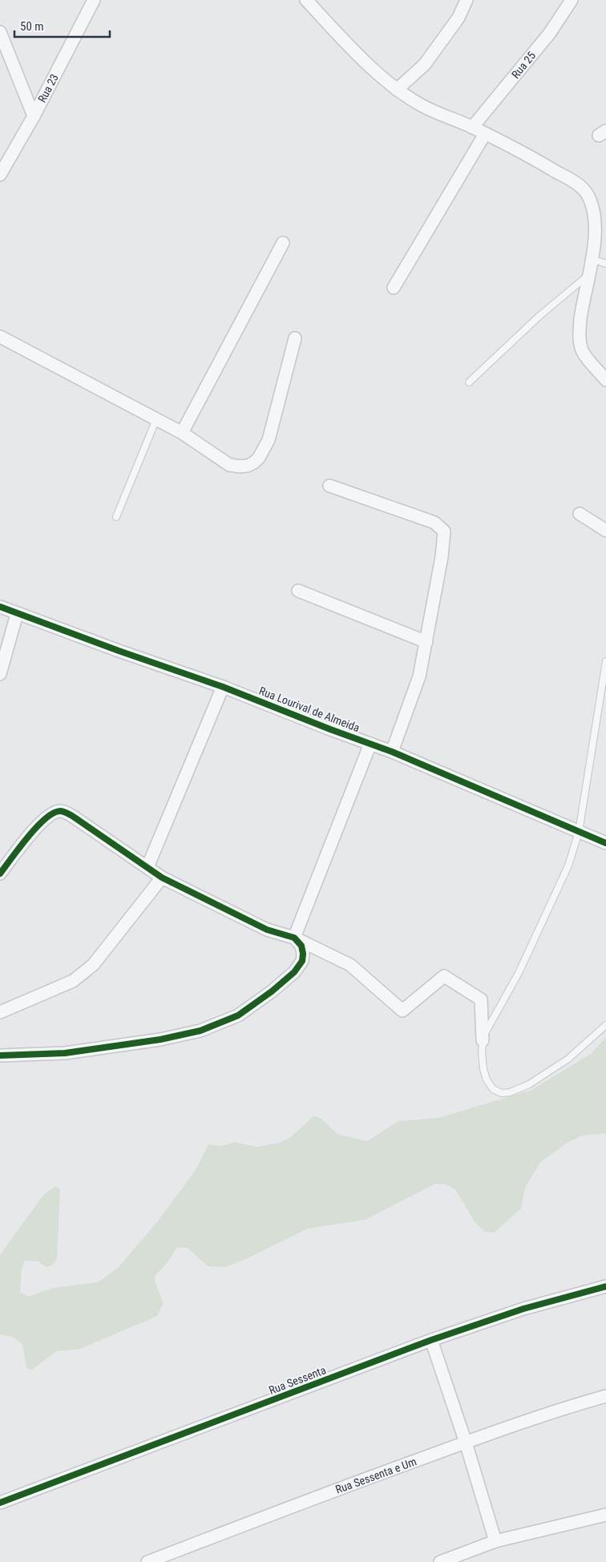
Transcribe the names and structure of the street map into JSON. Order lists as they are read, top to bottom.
{
  "streets": {
    "street": [
      "Rua 25",
      "Rua 23",
      "Rua Lourival de Almeida",
      "Rua Sessenta",
      "Rua Sessenta e Um"
    ]
  },
  "scale_bar": "50 m"
}
